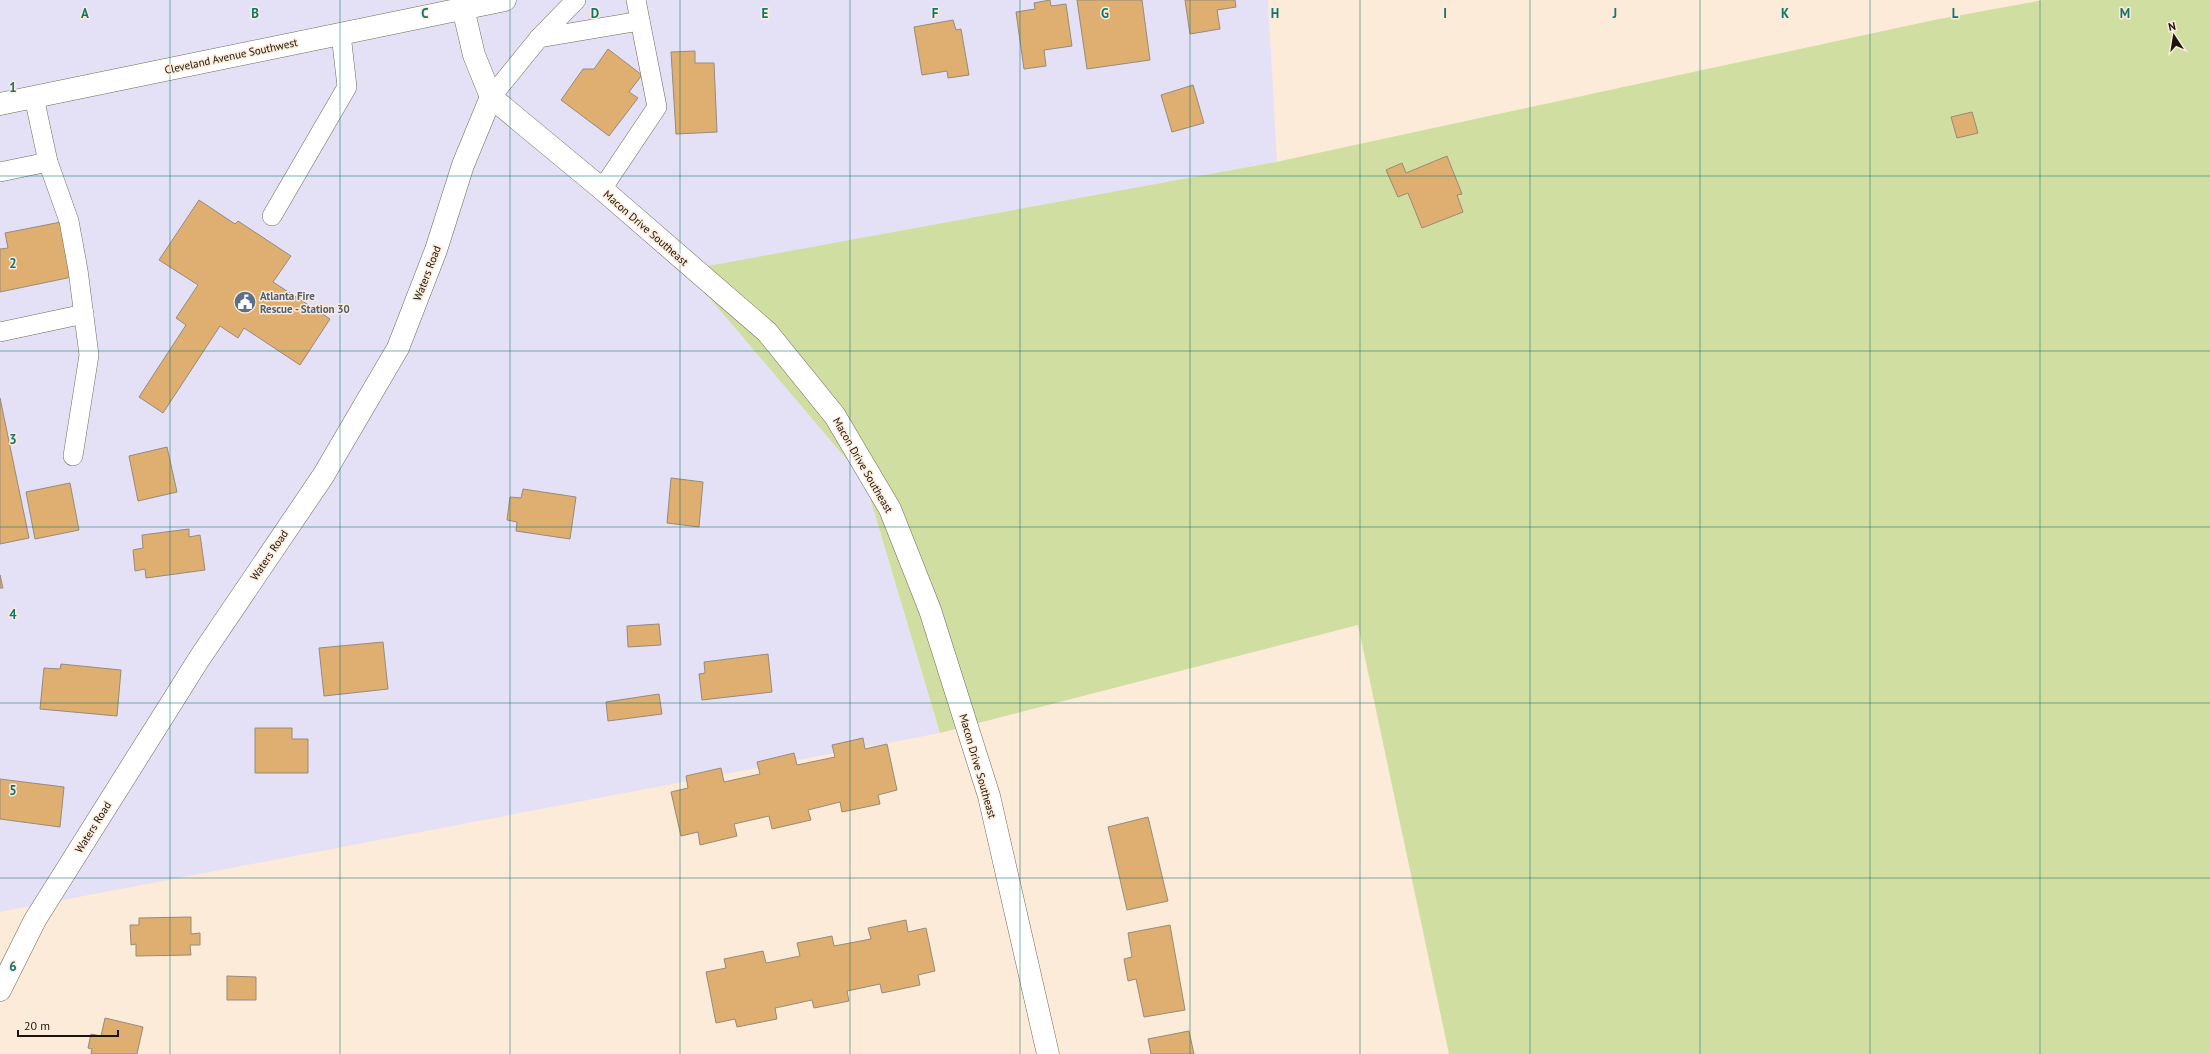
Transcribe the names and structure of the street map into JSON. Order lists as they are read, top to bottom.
{
  "streets": {
    "street": ["Cleveland Avenue Southwest", "Macon Drive Southeast", "Waters Road"]
  },
  "crossings": [
    ["Cleveland Avenue Southwest", "Macon Drive Southeast"],
    ["Macon Drive Southeast", "Waters Road"]
  ],
  "places": {
    "public building": ["Atlanta Fire Rescue - Station 30"]
  },
  "scale_bar": "20 m",
  "north": "top",
  "grid": {
    "columns": [
      "A",
      "B",
      "C",
      "D",
      "E",
      "F",
      "G",
      "H",
      "I",
      "J",
      "K",
      "L",
      "M"
    ],
    "rows": [
      "1",
      "2",
      "3",
      "4",
      "5",
      "6"
    ]
  }
}
